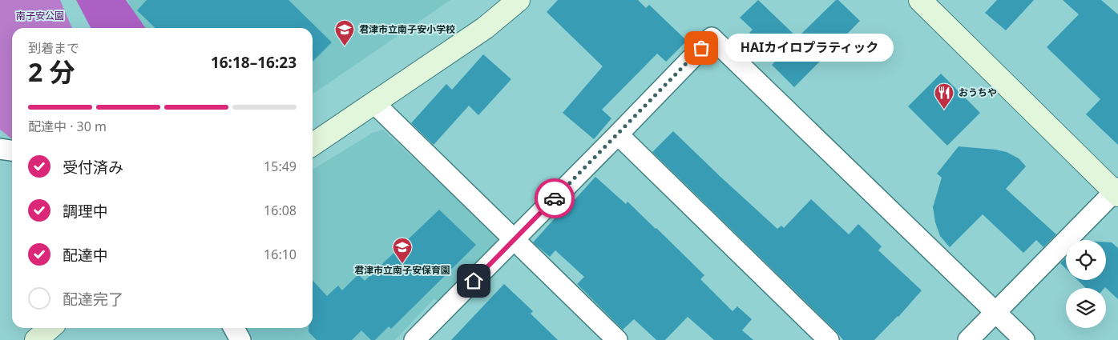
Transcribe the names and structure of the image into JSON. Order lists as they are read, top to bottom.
{
  "parks": ["南子安公園"],
  "places": {
    "school or university": ["君津市立南子安小学校", "君津市立南子安保育園"],
    "other": ["HAIカイロプラティック"],
    "restaurant": ["おうちや"]
  },
  "page": {
    "heading": ["2 分", "到着まで", "16:18–16:23"],
    "bubble": "HAIカイロプラティック",
    "bar": "配達中 · 30 m",
    "list": [
      ["受付済み", "15:49"],
      ["調理中", "16:08"],
      ["配達中", "16:10"],
      "配達完了"
    ]
  }
}
